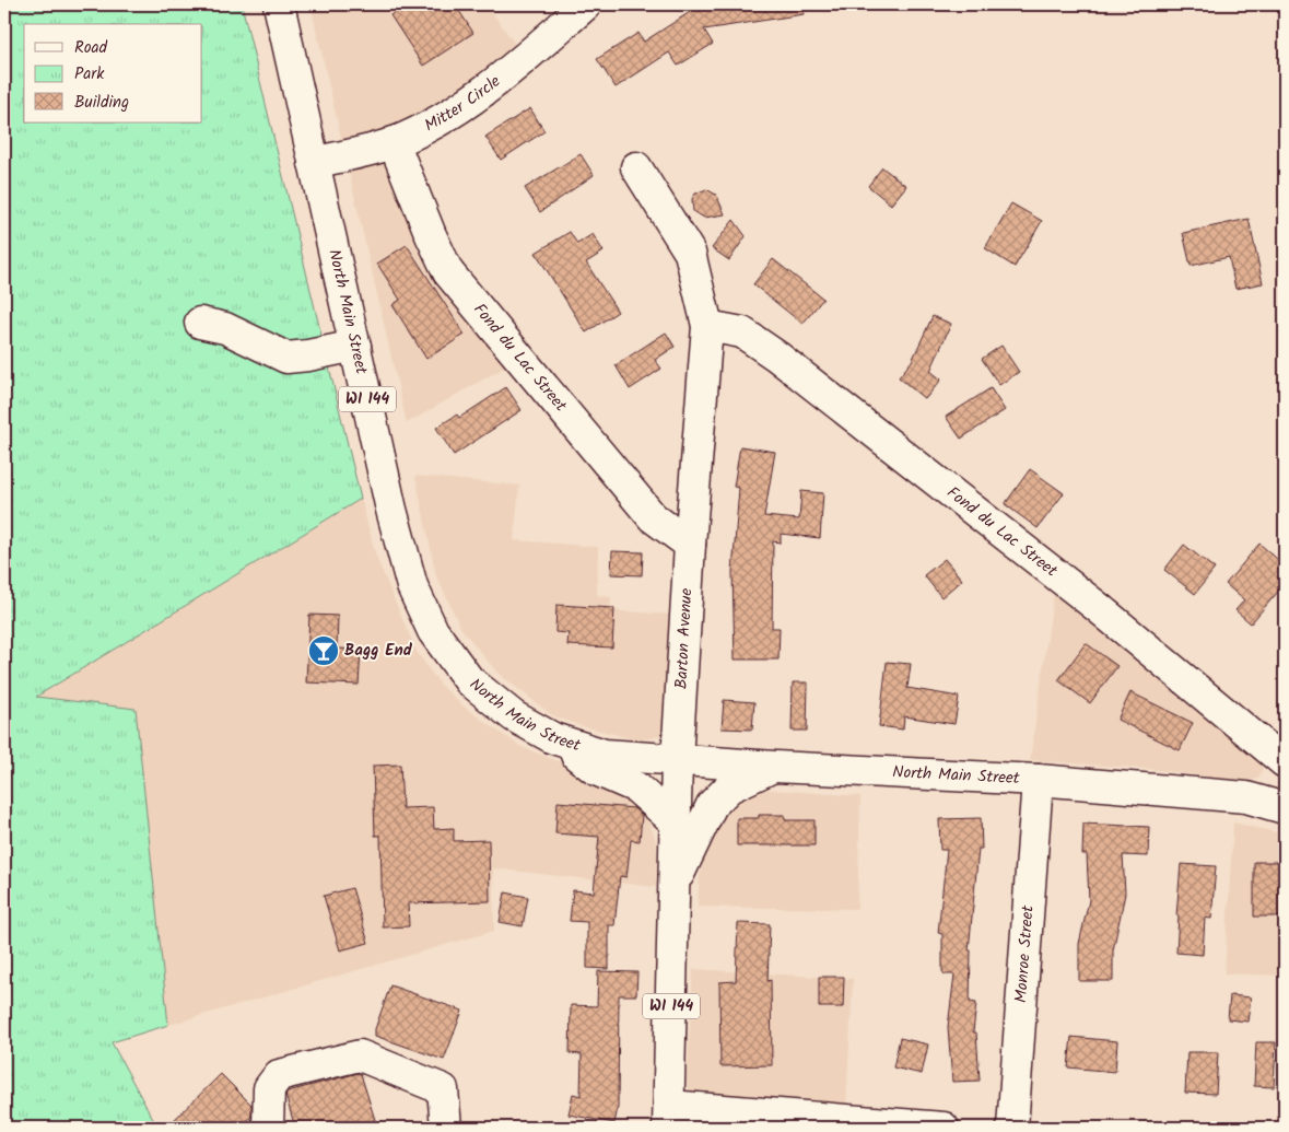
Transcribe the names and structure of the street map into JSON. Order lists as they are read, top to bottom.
{
  "streets": {
    "street": [
      "Mitter Circle",
      "North Main Street",
      "Fond du Lac Street",
      "WI 144",
      "Barton Avenue",
      "Monroe Street"
    ]
  },
  "crossings": [
    ["Mitter Circle", "North Main Street"],
    ["Mitter Circle", "Fond du Lac Street"],
    ["North Main Street", "Barton Avenue"],
    ["North Main Street", "Monroe Street"],
    ["Fond du Lac Street", "Barton Avenue"]
  ],
  "places": {
    "bar": ["Bagg End"]
  },
  "legend": ["Road", "Park", "Building"]
}
